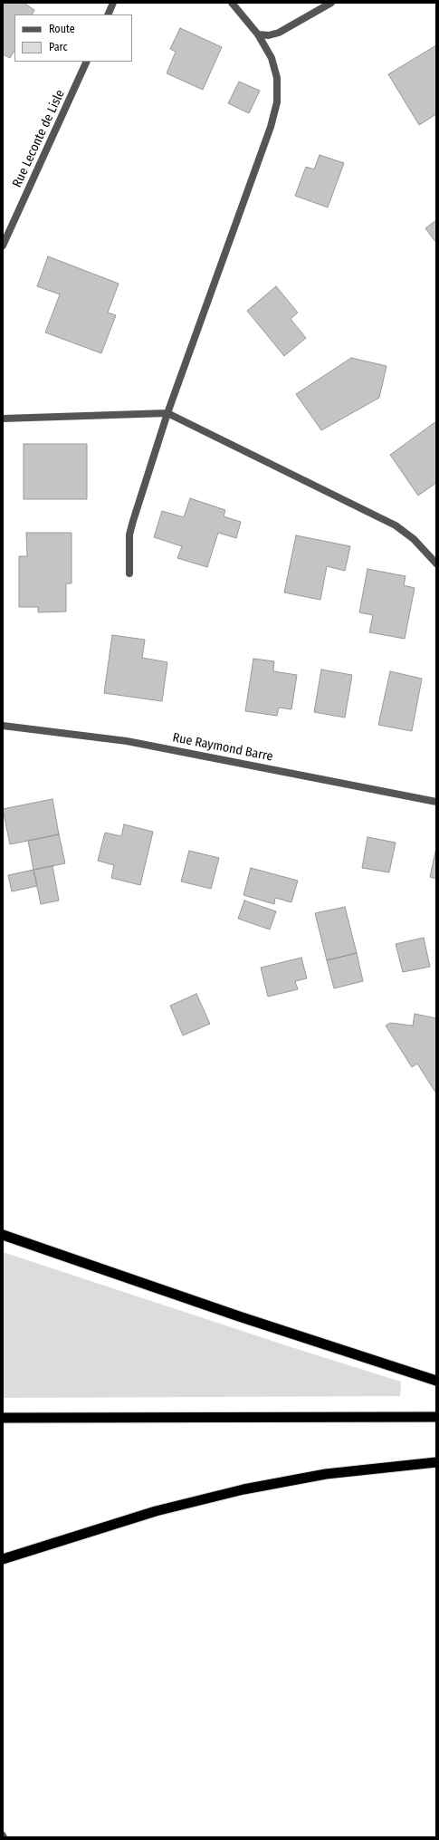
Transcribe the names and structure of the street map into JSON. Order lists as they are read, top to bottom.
{
  "streets": {
    "street": ["Rue Leconte de Lisle", "Rue Raymond Barre"]
  },
  "legend": ["Route", "Parc"]
}
